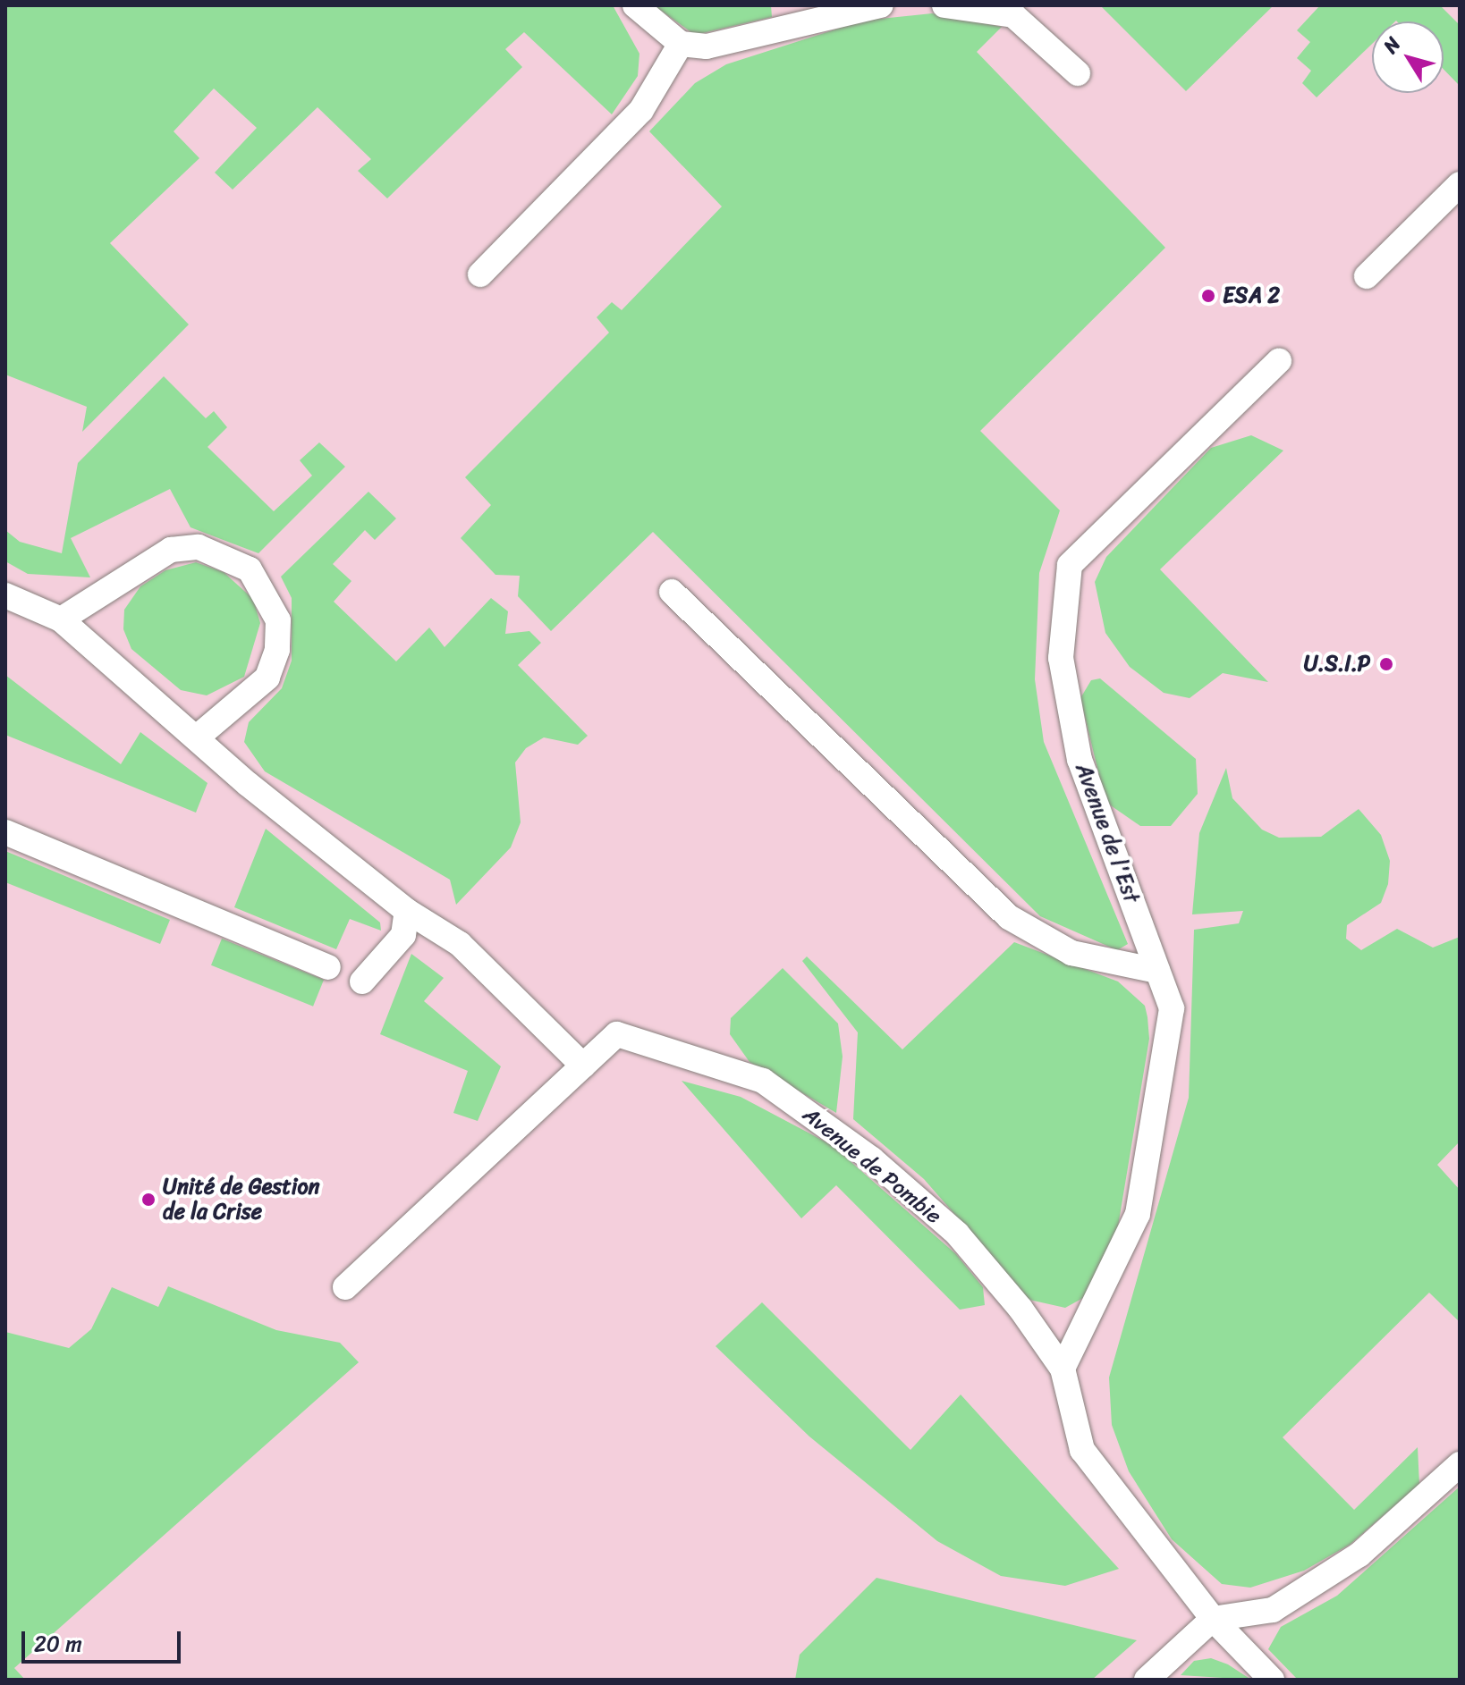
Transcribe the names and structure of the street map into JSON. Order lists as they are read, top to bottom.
{
  "streets": {
    "lane": ["Avenue de l'Est", "Avenue de Pombie"]
  },
  "crossings": [
    ["Avenue de l'Est", "Avenue de Pombie"]
  ],
  "places": ["ESA 2", "U.S.I.P", "Unité de Gestion de la Crise"],
  "scale_bar": "20 m",
  "north": "top left"
}
